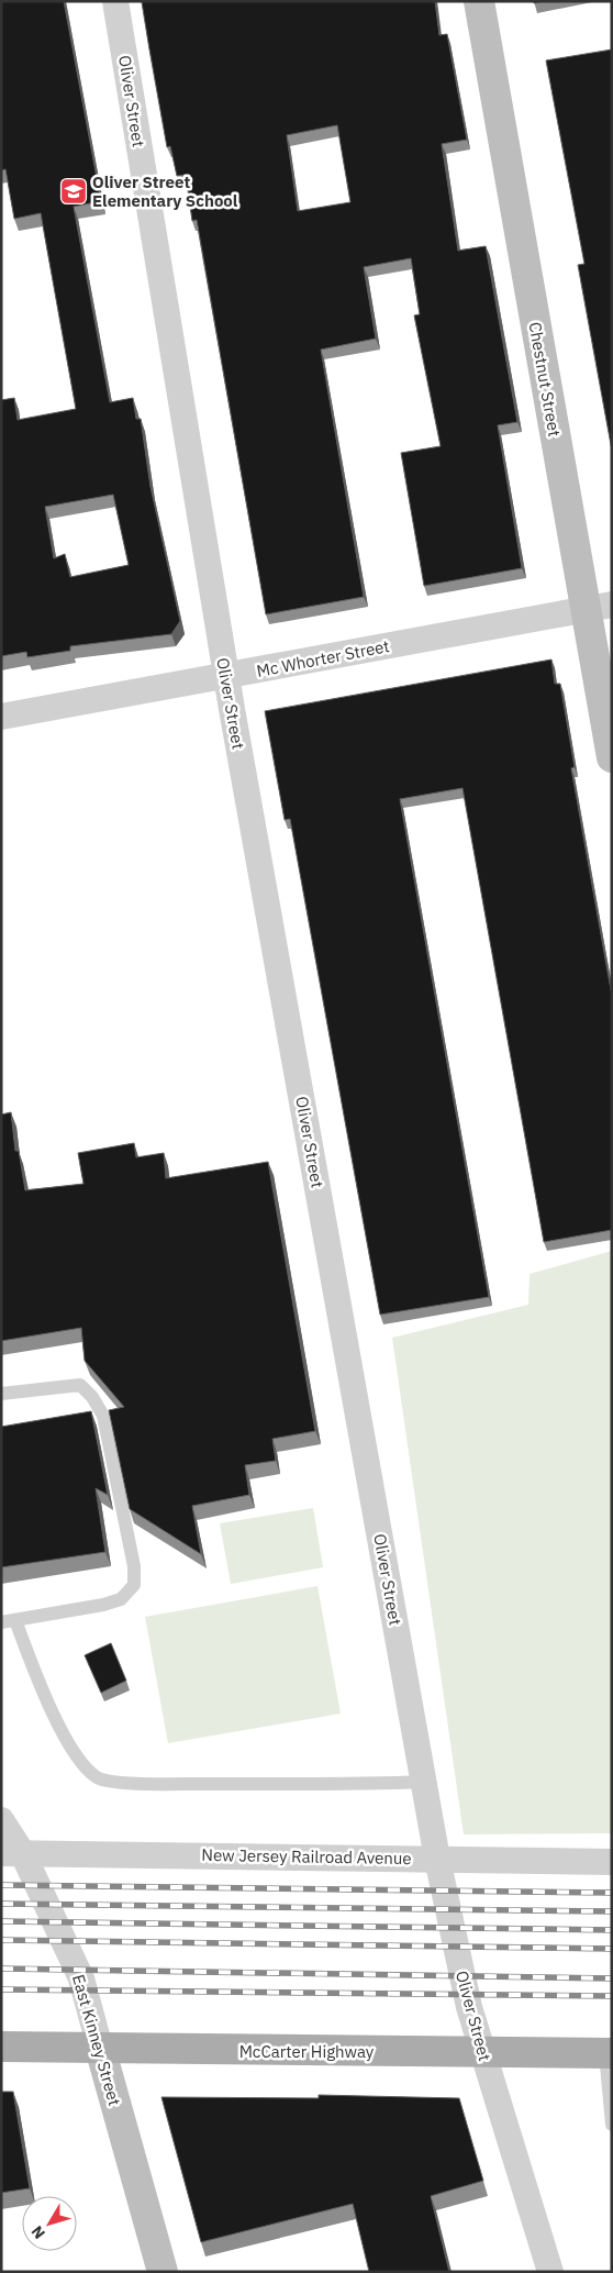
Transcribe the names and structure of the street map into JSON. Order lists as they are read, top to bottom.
{
  "streets": {
    "main road": ["McCarter Highway"],
    "street": [
      "Oliver Street",
      "Chestnut Street",
      "Mc Whorter Street",
      "New Jersey Railroad Avenue",
      "East Kinney Street"
    ]
  },
  "crossings": [
    ["Oliver Street", "Mc Whorter Street"],
    ["Oliver Street", "New Jersey Railroad Avenue"],
    ["Oliver Street", "McCarter Highway"],
    ["Chestnut Street", "Mc Whorter Street"],
    ["New Jersey Railroad Avenue", "East Kinney Street"],
    ["East Kinney Street", "McCarter Highway"]
  ],
  "places": {
    "school or university": ["Oliver Street Elementary School"]
  },
  "north": "bottom left"
}
